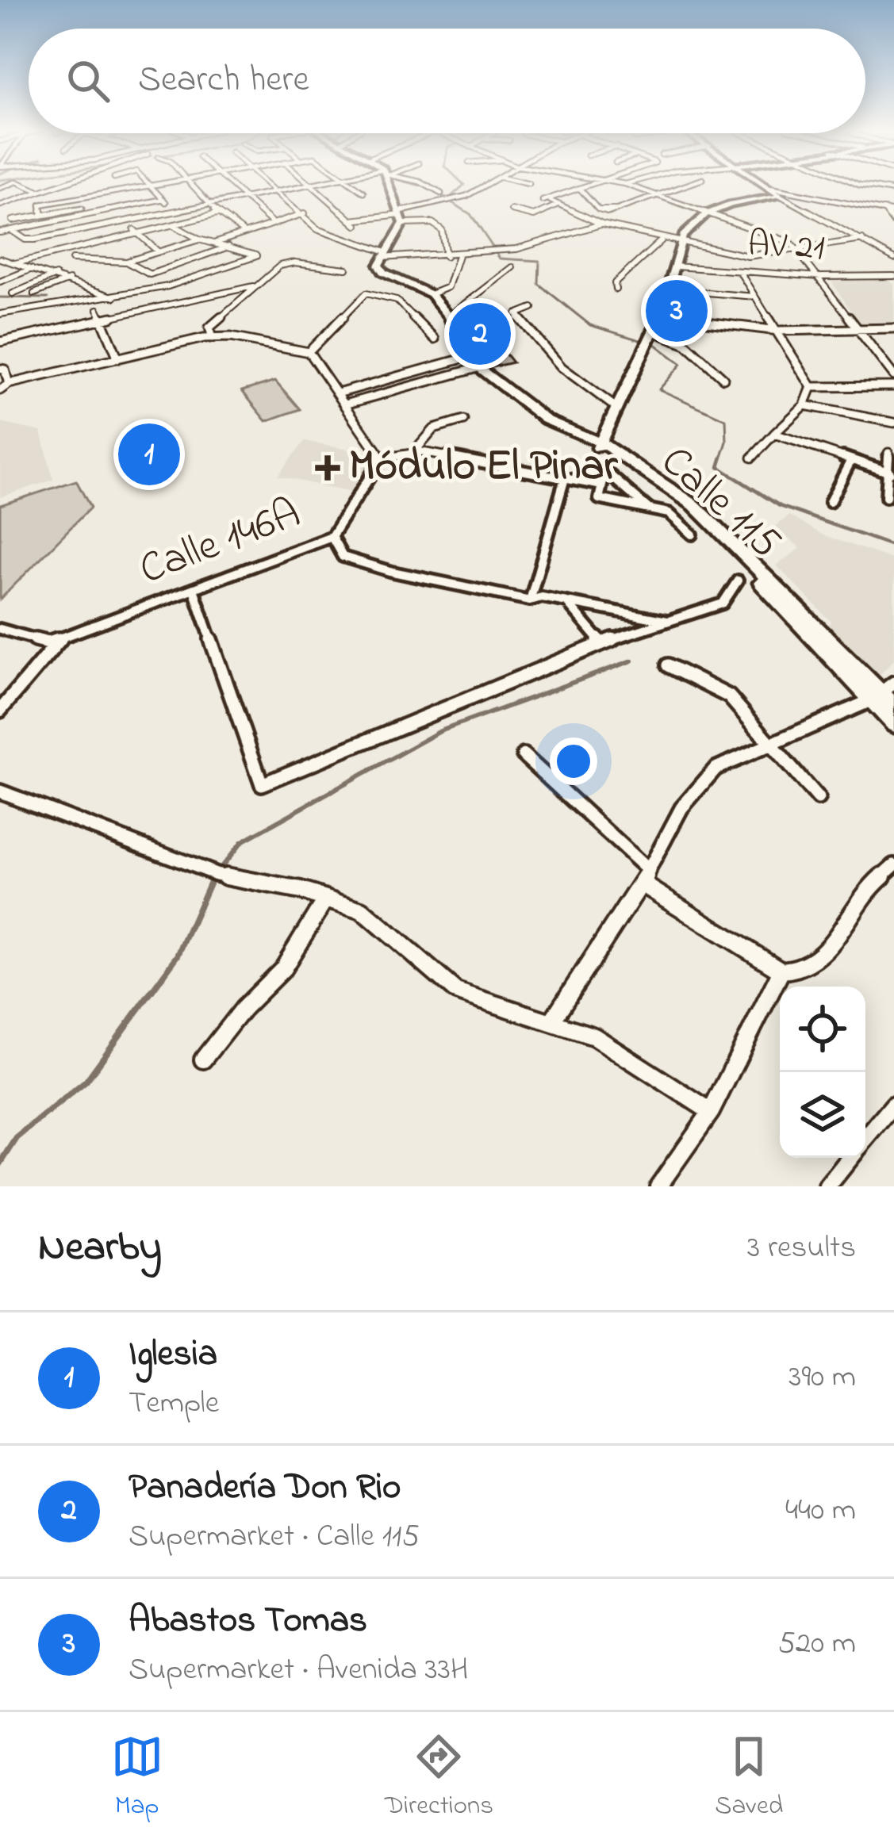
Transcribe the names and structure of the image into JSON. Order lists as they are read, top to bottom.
{
  "streets": {
    "street": ["AV 21", "Calle 115", "Calle 146A"]
  },
  "places": {
    "health": ["Módulo El Pinar"]
  },
  "page": {
    "search": "Search here",
    "pins": ["3", "2", "1"],
    "heading": ["Nearby", "3 results"],
    "list": [
      {
        "mark": "1",
        "name": "Iglesia",
        "note": "Temple",
        "value": "390 m"
      },
      {
        "mark": "2",
        "name": "Panadería Don Rio",
        "note": "Supermarket · Calle 115",
        "value": "440 m"
      },
      {
        "mark": "3",
        "name": "Abastos Tomas",
        "note": "Supermarket · Avenida 33H",
        "value": "520 m"
      }
    ],
    "nav": ["Map", "Directions", "Saved"]
  }
}
